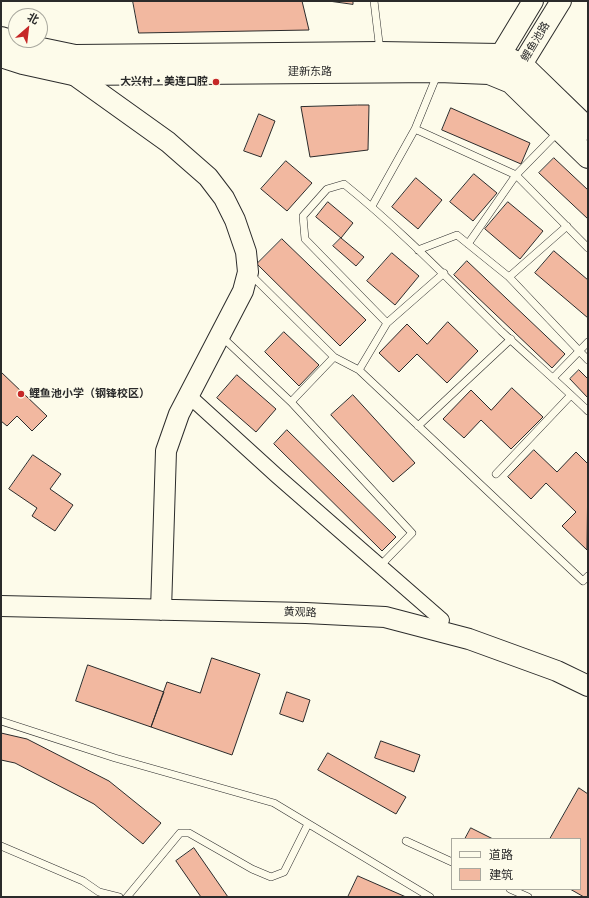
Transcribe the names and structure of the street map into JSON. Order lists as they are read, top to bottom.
{
  "streets": {
    "main road": ["鲤鱼池路", "建新东路", "黄观路"]
  },
  "crossings": [
    ["鲤鱼池路", "建新东路"]
  ],
  "places": ["大兴村‧美连口腔", "鲤鱼池小学（钢锋校区）"],
  "legend": ["道路", "建筑"],
  "north": "top right"
}
